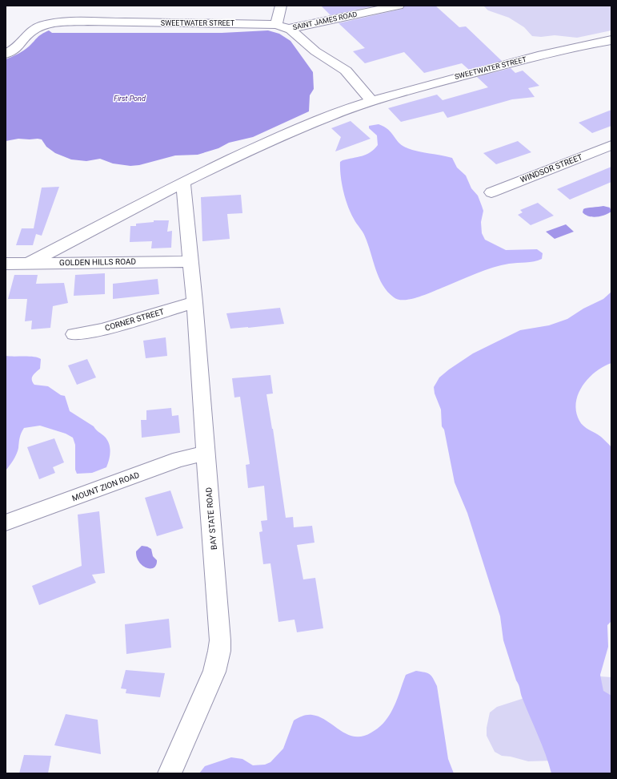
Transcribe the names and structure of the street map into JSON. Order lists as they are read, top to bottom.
{
  "streets": {
    "street": [
      "SAINT JAMES ROAD",
      "SWEETWATER STREET",
      "WINDSOR STREET",
      "GOLDEN HILLS ROAD",
      "CORNER STREET",
      "MOUNT ZION ROAD",
      "BAY STATE ROAD"
    ]
  },
  "crossings": [
    ["SAINT JAMES ROAD", "SWEETWATER STREET"],
    ["SWEETWATER STREET", "GOLDEN HILLS ROAD"],
    ["SWEETWATER STREET", "BAY STATE ROAD"],
    ["GOLDEN HILLS ROAD", "BAY STATE ROAD"],
    ["CORNER STREET", "BAY STATE ROAD"],
    ["MOUNT ZION ROAD", "BAY STATE ROAD"]
  ],
  "water": ["First Pond"]
}
